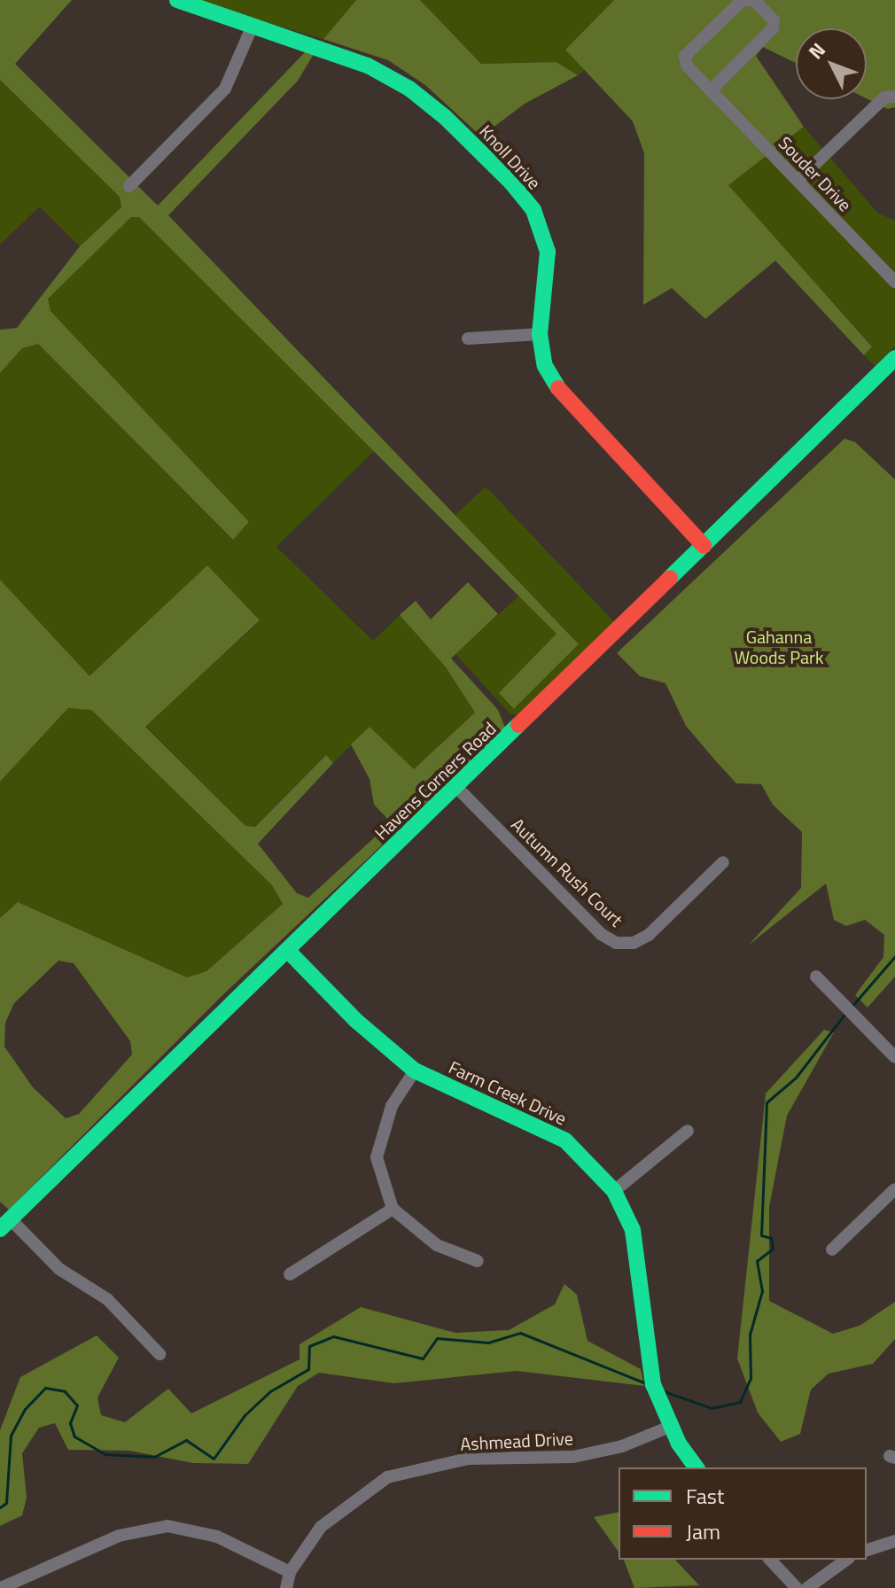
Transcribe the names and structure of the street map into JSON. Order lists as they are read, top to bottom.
{
  "streets": {
    "street": [
      "Knoll Drive",
      "Souder Drive",
      "Havens Corners Road",
      "Autumn Rush Court",
      "Farm Creek Drive",
      "Ashmead Drive"
    ]
  },
  "crossings": [
    ["Knoll Drive", "Havens Corners Road"],
    ["Havens Corners Road", "Autumn Rush Court"],
    ["Havens Corners Road", "Farm Creek Drive"],
    ["Farm Creek Drive", "Ashmead Drive"]
  ],
  "parks": ["Gahanna Woods Park"],
  "legend": ["Fast", "Jam"],
  "north": "top left"
}
